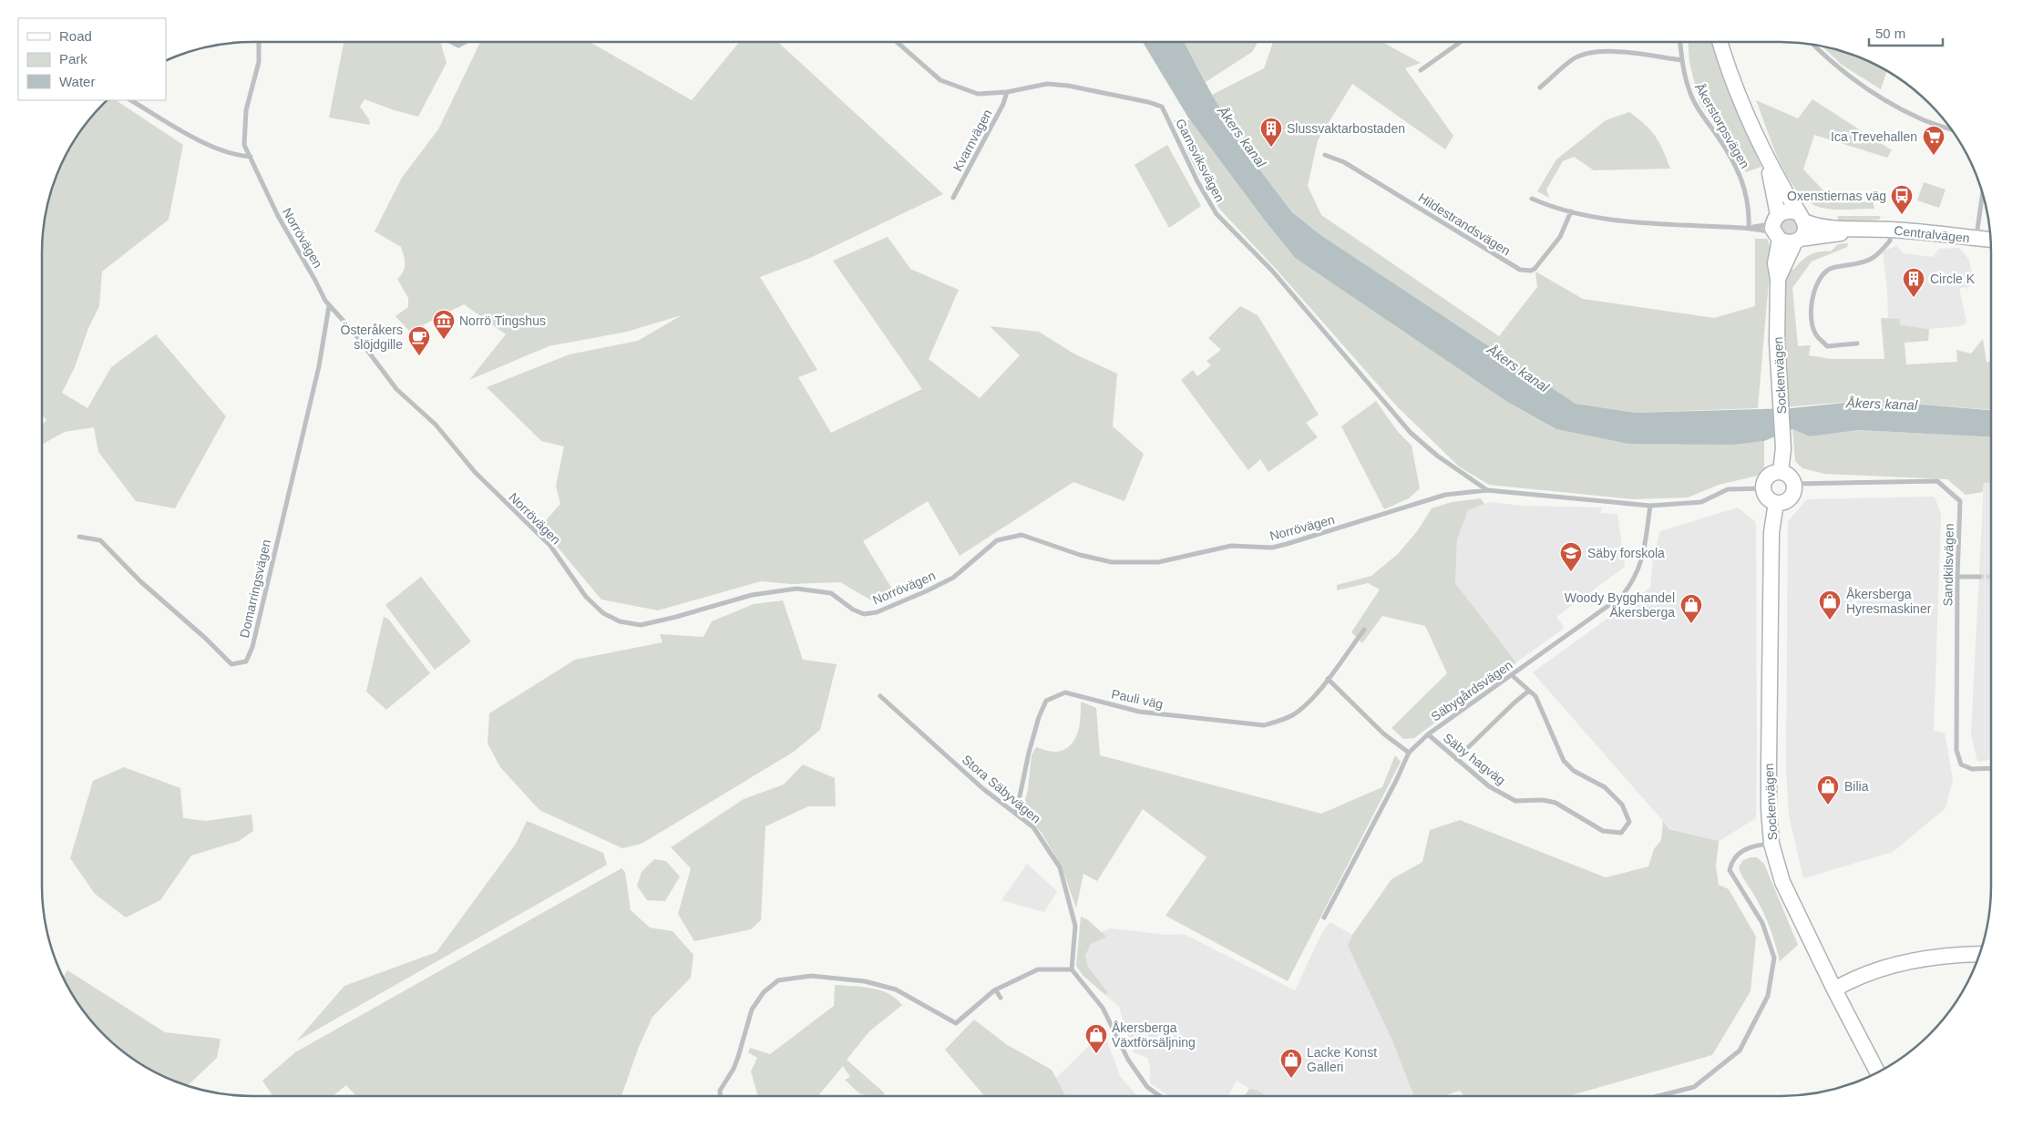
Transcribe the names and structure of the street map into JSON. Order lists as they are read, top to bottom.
{
  "streets": {
    "street": [
      "Åkerstorpsvägen",
      "Kvarnvägen",
      "Garnsviksvägen",
      "Hildestrandsvägen",
      "Centralvägen",
      "Norrövägen",
      "Sockenvägen",
      "Sandkilsvägen",
      "Domarringsvägen",
      "Säbygårdsvägen",
      "Pauli väg",
      "Säby hagväg",
      "Stora Säbyvägen"
    ]
  },
  "crossings": [
    ["Kvarnvägen", "Garnsviksvägen"],
    ["Garnsviksvägen", "Norrövägen"],
    ["Centralvägen", "Sockenvägen"],
    ["Norrövägen", "Sockenvägen"],
    ["Norrövägen", "Sandkilsvägen"],
    ["Norrövägen", "Domarringsvägen"],
    ["Norrövägen", "Säbygårdsvägen"],
    ["Sockenvägen", "Sandkilsvägen"],
    ["Säbygårdsvägen", "Säby hagväg"],
    ["Pauli väg", "Stora Säbyvägen"]
  ],
  "water": ["Åkers kanal"],
  "places": {
    "building": ["Slussvaktarbostaden", "Circle K"],
    "supermarket": ["Ica Trevehallen"],
    "bus stop": ["Oxenstiernas väg"],
    "museum": ["Norrö Tingshus"],
    "cafe": ["Österåkers slöjdgille"],
    "school or university": ["Säby forskola"],
    "shop": [
      "Åkersberga Hyresmaskiner",
      "Woody Bygghandel Åkersberga",
      "Bilia",
      "Åkersberga Växtförsäljning",
      "Lacke Konst Galleri"
    ]
  },
  "legend": ["Road", "Park", "Water"],
  "scale_bar": "50 m"
}
